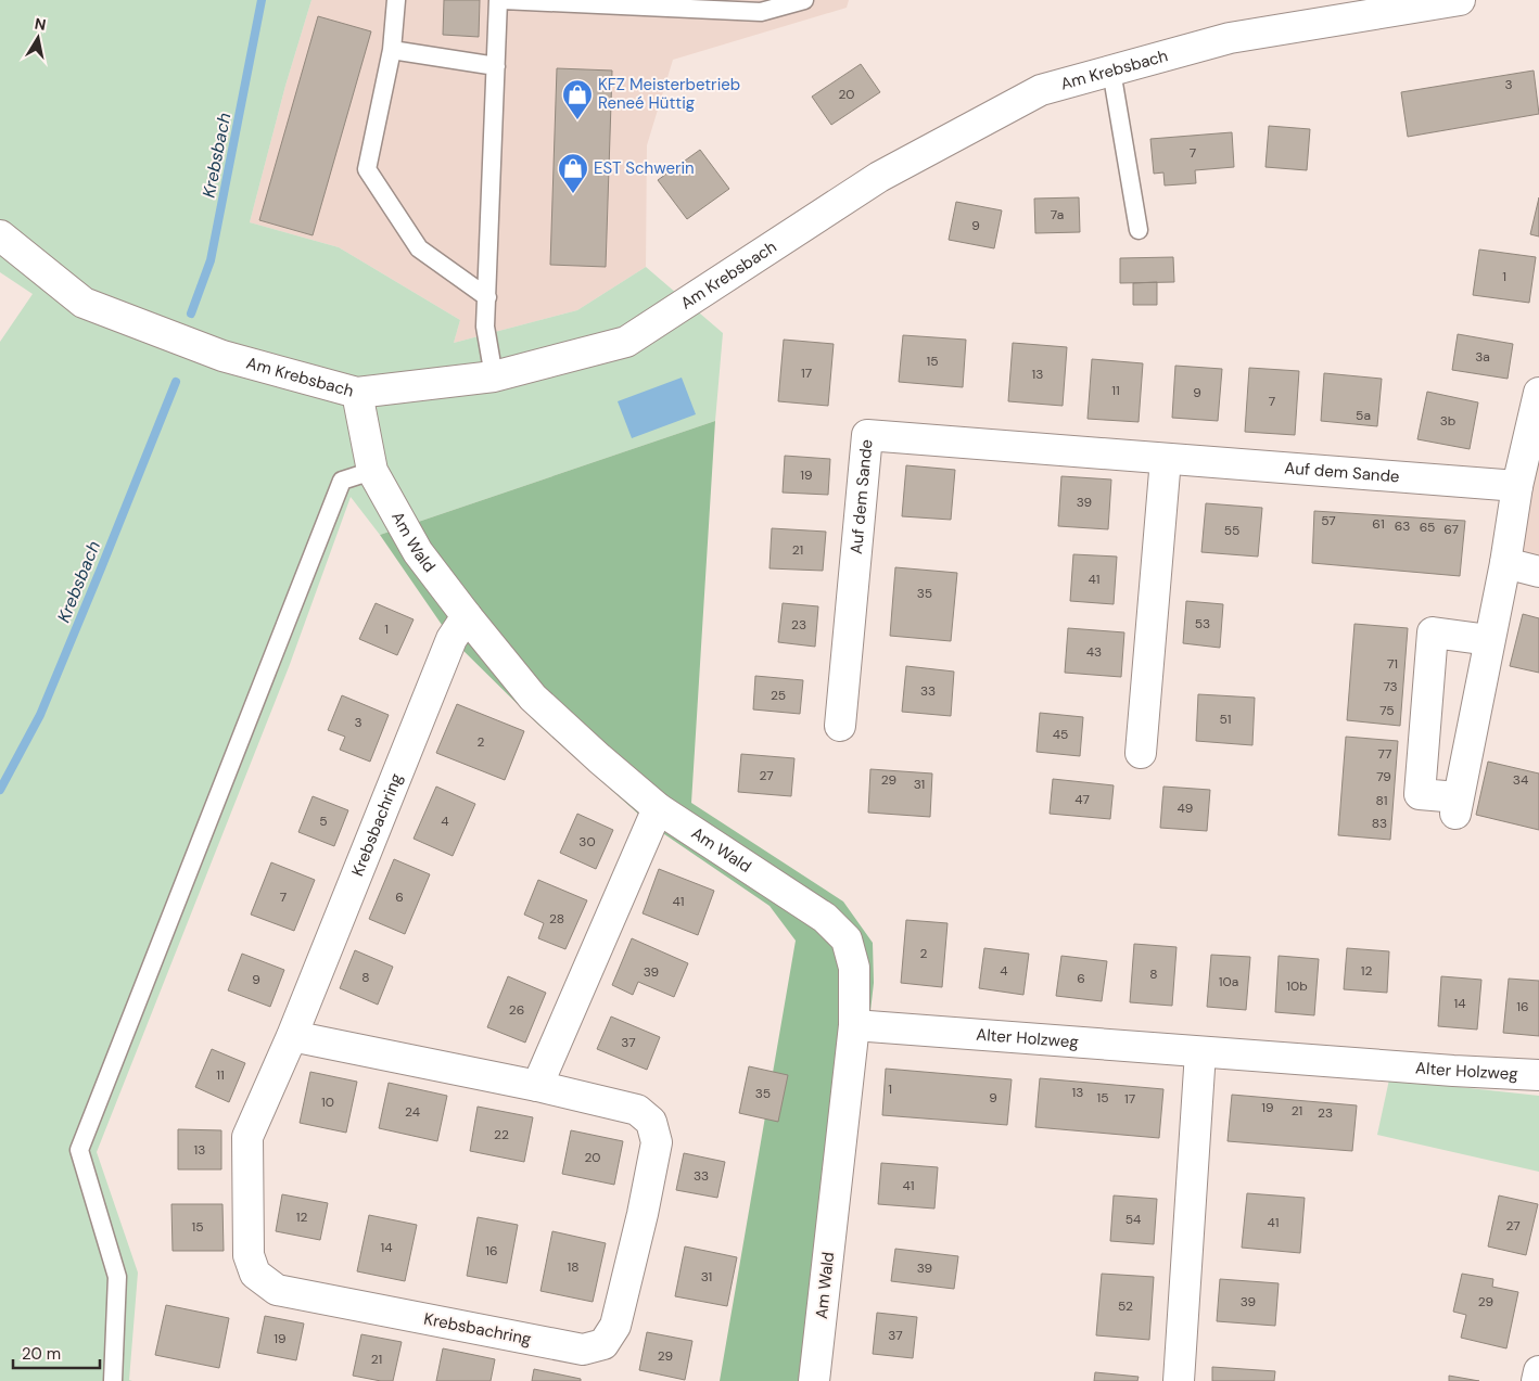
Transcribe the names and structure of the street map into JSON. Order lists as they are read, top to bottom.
{
  "streets": {
    "street": [
      "Am Krebsbach",
      "Auf dem Sande",
      "Am Wald",
      "Krebsbachring",
      "Alter Holzweg"
    ]
  },
  "crossings": [
    ["Am Krebsbach", "Am Wald"],
    ["Am Wald", "Krebsbachring"],
    ["Am Wald", "Alter Holzweg"]
  ],
  "water": ["Krebsbach"],
  "places": {
    "shop": ["KFZ Meisterbetrieb Reneé Hüttig", "EST Schwerin"]
  },
  "house_numbers": [
    "3",
    "20",
    "7",
    "7a",
    "9",
    "1",
    "3a",
    "15",
    "17",
    "13",
    "11",
    "9",
    "7",
    "5a",
    "3b",
    "19",
    "39",
    "57",
    "61",
    "63",
    "65",
    "67",
    "55",
    "21",
    "41",
    "35",
    "53",
    "23",
    "1",
    "43",
    "71",
    "73",
    "33",
    "25",
    "75",
    "51",
    "3",
    "45",
    "2",
    "77",
    "27",
    "79",
    "29",
    "34",
    "31",
    "47",
    "81",
    "49",
    "5",
    "4",
    "83",
    "30",
    "7",
    "6",
    "41",
    "28",
    "2",
    "4",
    "12",
    "39",
    "8",
    "8",
    "6",
    "9",
    "10a",
    "10b",
    "14",
    "16",
    "26",
    "37",
    "11",
    "1",
    "13",
    "35",
    "9",
    "15",
    "17",
    "10",
    "19",
    "21",
    "24",
    "23",
    "22",
    "13",
    "20",
    "33",
    "41",
    "12",
    "54",
    "41",
    "27",
    "15",
    "14",
    "16",
    "18",
    "39",
    "31",
    "39",
    "29",
    "52",
    "37",
    "19",
    "29",
    "21"
  ],
  "scale_bar": "20 m",
  "north": "top"
}
